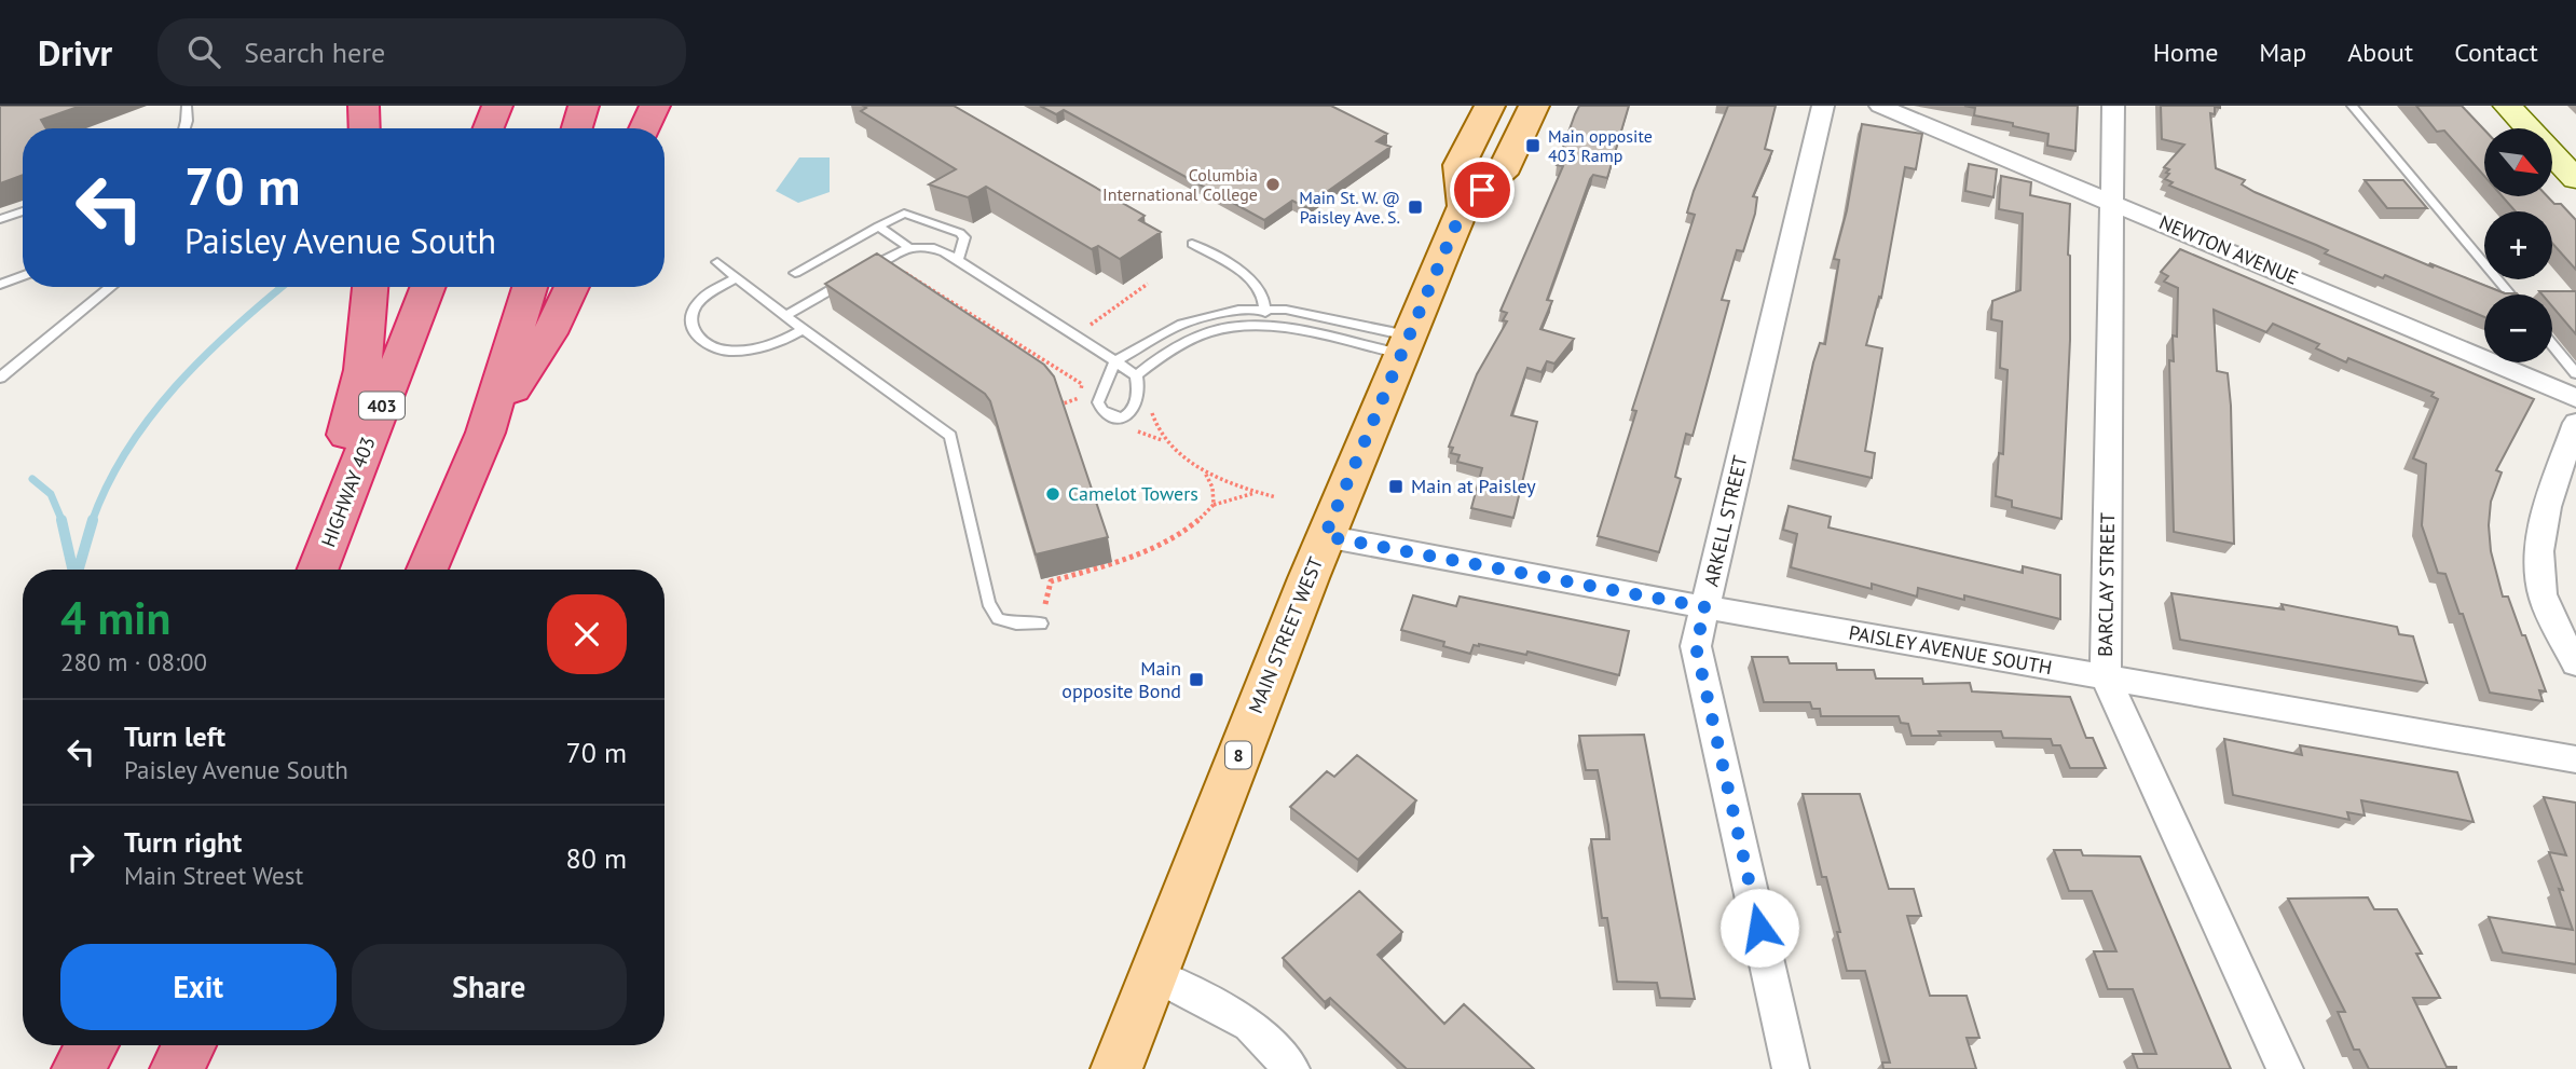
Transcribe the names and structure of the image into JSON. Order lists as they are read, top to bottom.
{
  "streets": {
    "highway": ["403", "HIGHWAY 403"],
    "main road": ["MAIN STREET WEST", "8"],
    "street": [
      "NEWTON AVENUE",
      "ARKELL STREET",
      "BARCLAY STREET",
      "PAISLEY AVENUE SOUTH"
    ]
  },
  "crossings": [
    ["NEWTON AVENUE", "BARCLAY STREET"],
    ["ARKELL STREET", "PAISLEY AVENUE SOUTH"],
    ["BARCLAY STREET", "PAISLEY AVENUE SOUTH"],
    ["MAIN STREET WEST", "PAISLEY AVENUE SOUTH"]
  ],
  "places": {
    "transit": [
      "Main opposite 403 Ramp",
      "Main St. W. @ Paisley Ave. S.",
      "Main at Paisley",
      "Main opposite Bond"
    ],
    "other": ["Columbia International College", "Camelot Towers"]
  },
  "north": "bottom right",
  "page": {
    "header": "Drivr",
    "search": "Search here",
    "nav": [
      "Home",
      "Map",
      "About",
      "Contact"
    ],
    "map_buttons": ["+", "−"],
    "turn": ["70 m", "Paisley Avenue South"],
    "heading": ["4 min", "280 m · 08:00"],
    "list": [
      {
        "name": "Turn left",
        "note": "Paisley Avenue South",
        "value": "70 m"
      },
      {
        "name": "Turn right",
        "note": "Main Street West",
        "value": "80 m"
      }
    ],
    "buttons": ["Exit", "Share"]
  }
}
